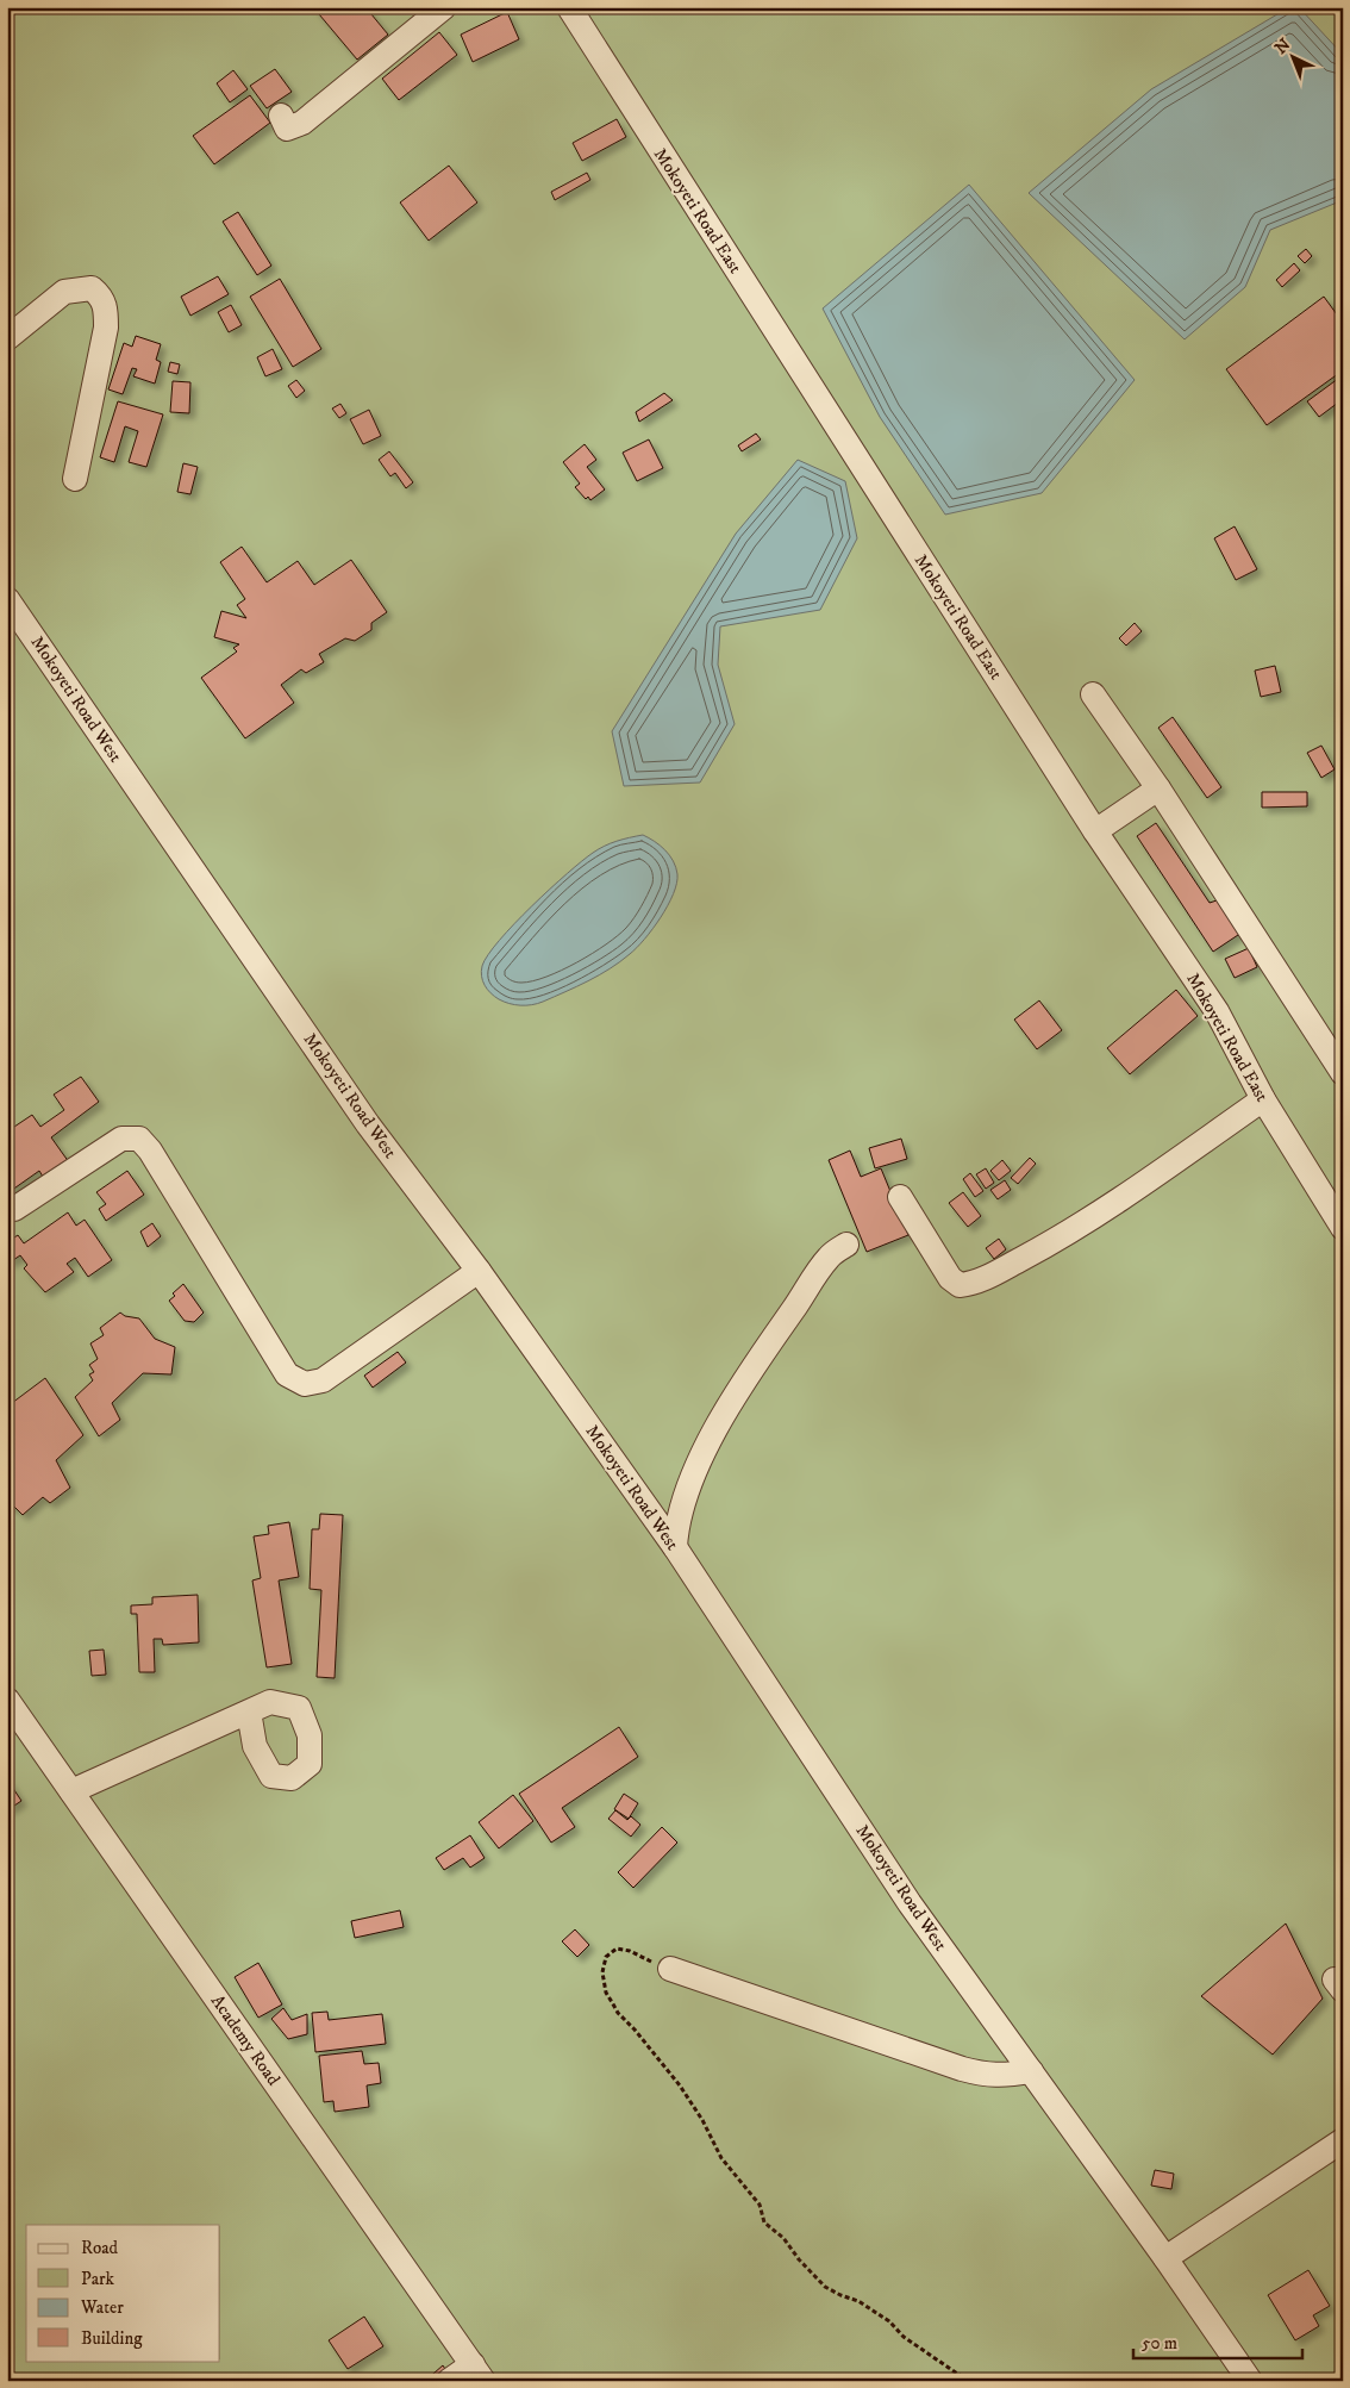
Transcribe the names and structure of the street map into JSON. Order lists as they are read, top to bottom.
{
  "streets": {
    "street": ["Mokoyeti Road East", "Mokoyeti Road West", "Academy Road"]
  },
  "legend": [
    "Road",
    "Park",
    "Water",
    "Building"
  ],
  "scale_bar": "50 m",
  "north": "top left"
}
